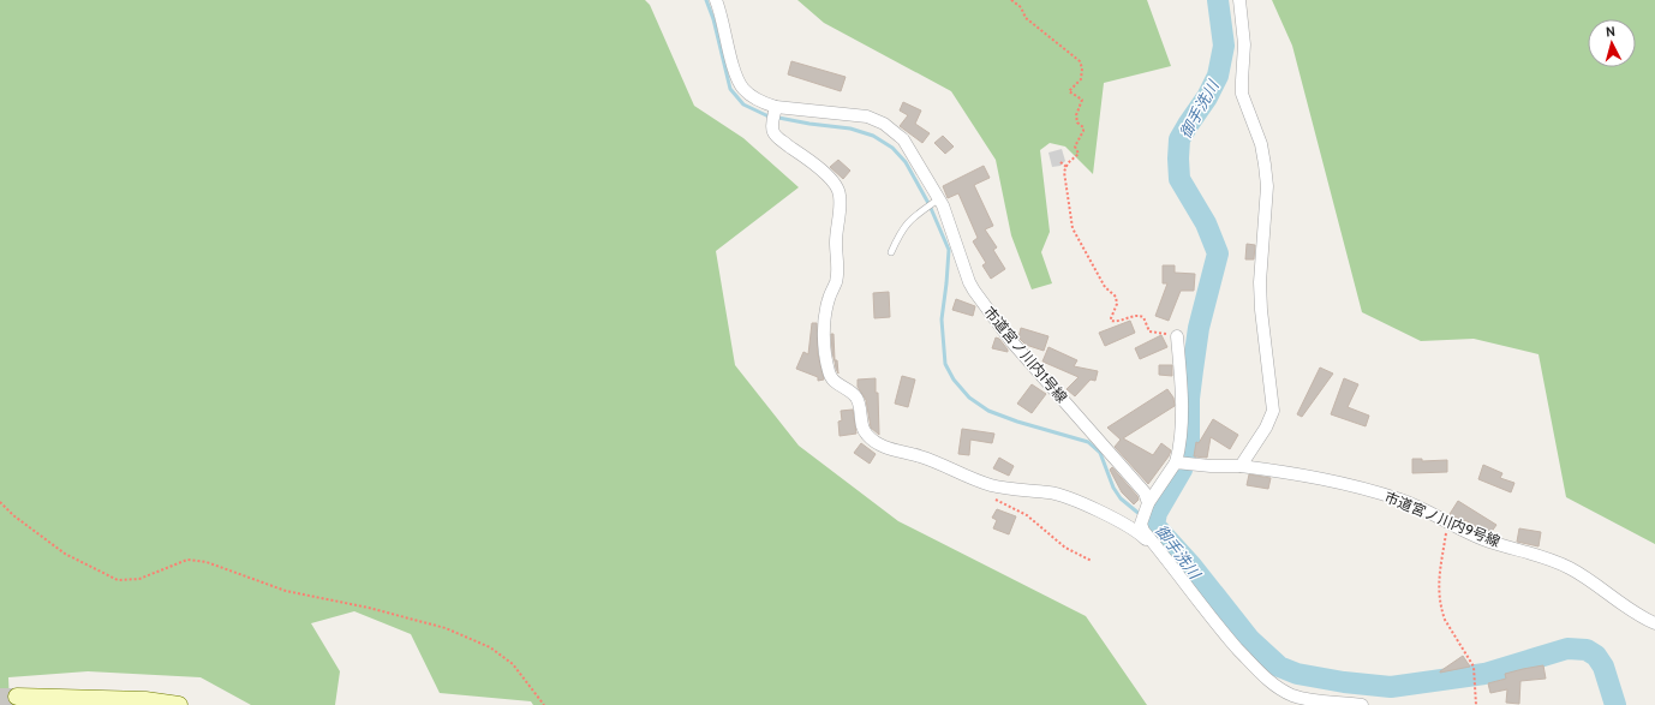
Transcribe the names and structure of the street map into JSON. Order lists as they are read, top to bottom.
{
  "streets": {
    "street": ["市道宮ノ川内1号線", "市道宮ノ川内9号線"]
  },
  "water": ["御手洗川"],
  "north": "top"
}
